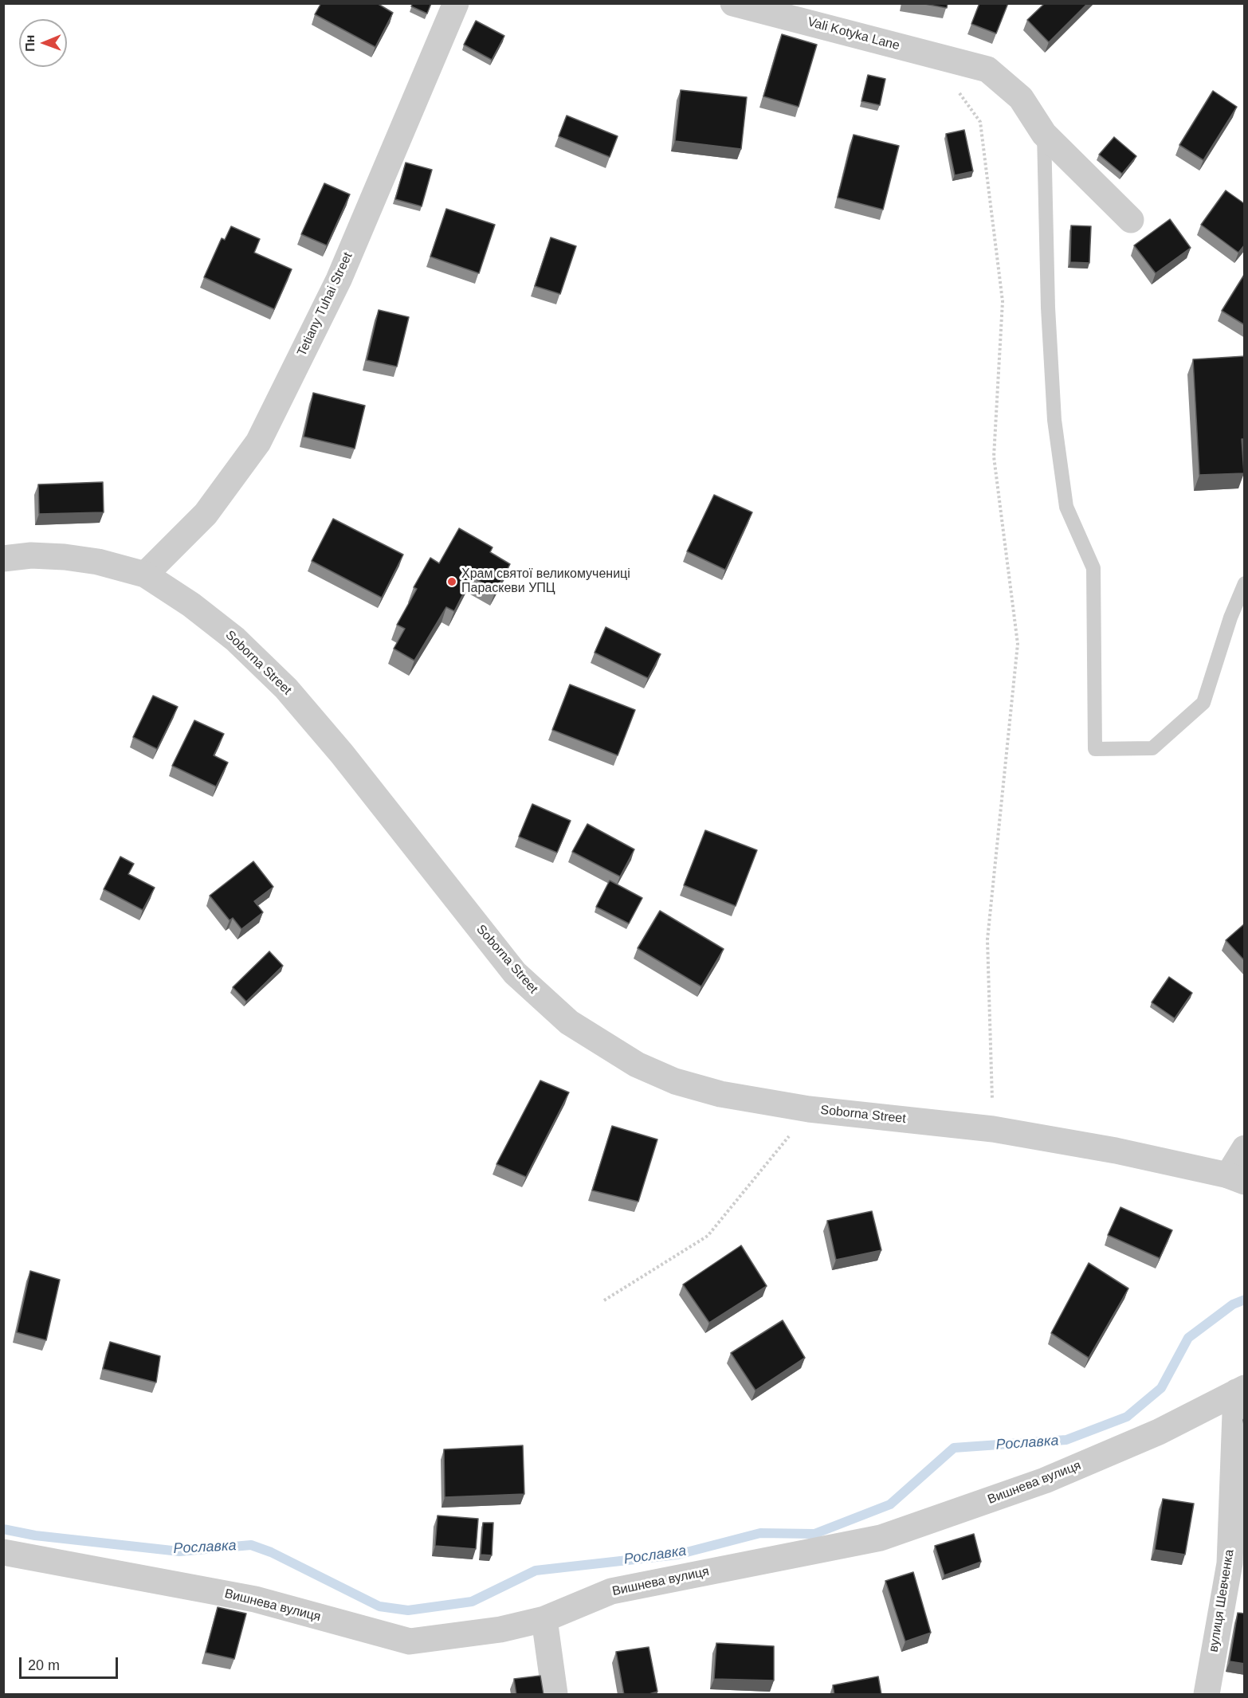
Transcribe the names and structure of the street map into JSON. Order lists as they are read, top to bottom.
{
  "streets": {
    "street": [
      "Vali Kotyka Lane",
      "Tetiany Tuhai Street",
      "Soborna Street",
      "Вишнева вулиця",
      "вулиця Шевченка"
    ]
  },
  "crossings": [
    ["Tetiany Tuhai Street", "Soborna Street"],
    ["Вишнева вулиця", "вулиця Шевченка"]
  ],
  "water": ["Рославка"],
  "places": ["Храм святої великомучениці Параскеви УПЦ"],
  "scale_bar": "20 m",
  "north": "left"
}
